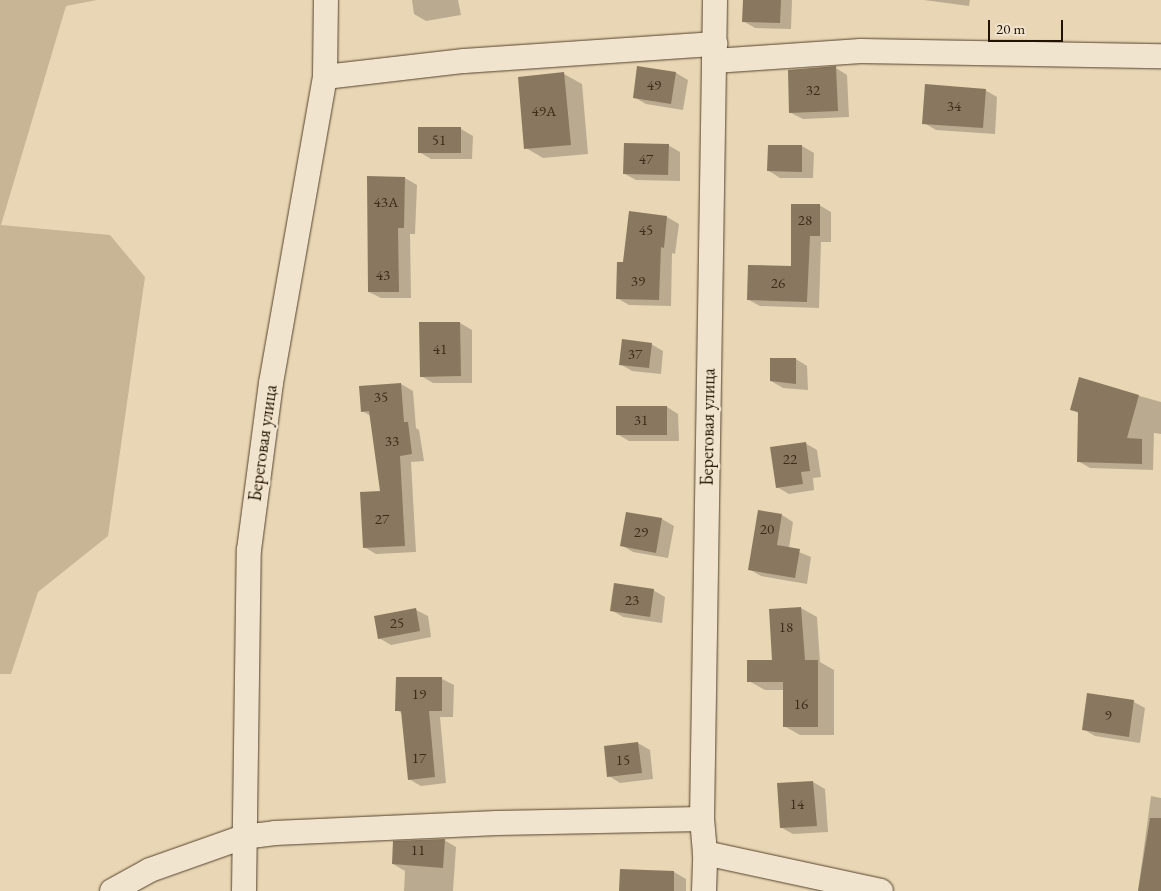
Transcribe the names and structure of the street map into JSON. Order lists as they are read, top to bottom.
{
  "streets": {
    "street": ["Береговая улица"]
  },
  "house_numbers": [
    "49",
    "32",
    "34",
    "49А",
    "51",
    "47",
    "43А",
    "28",
    "45",
    "43",
    "39",
    "26",
    "41",
    "37",
    "35",
    "31",
    "33",
    "22",
    "27",
    "20",
    "29",
    "23",
    "25",
    "18",
    "19",
    "16",
    "9",
    "17",
    "15",
    "14",
    "11"
  ],
  "scale_bar": "20 m"
}
